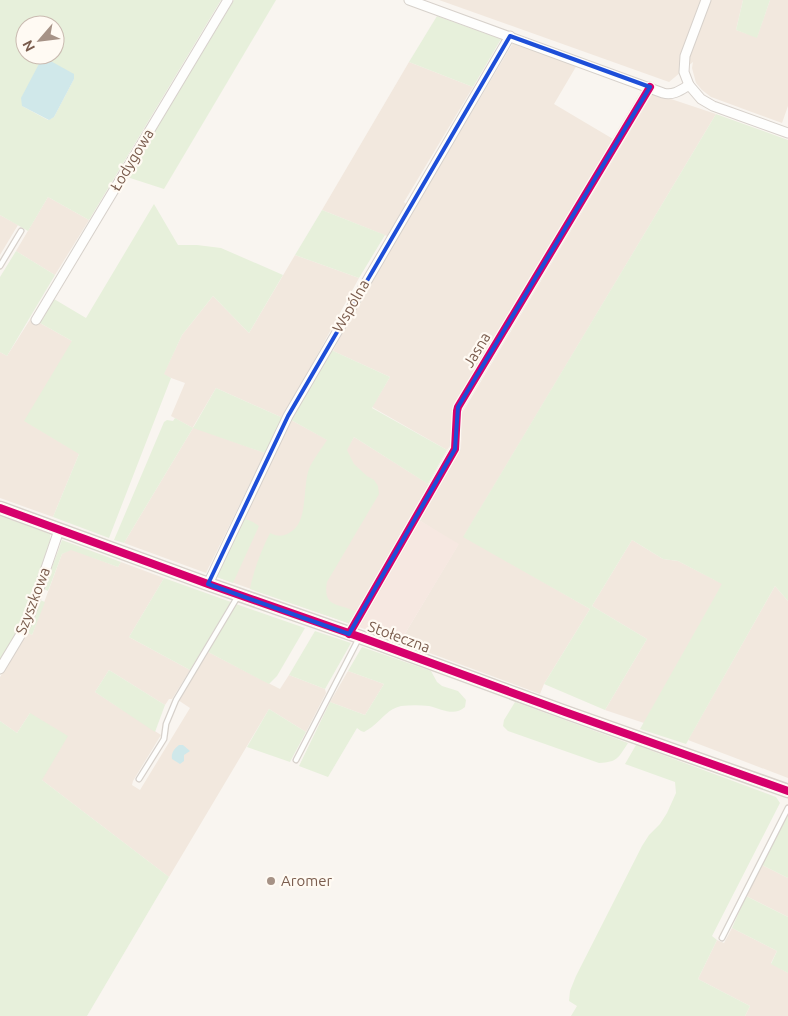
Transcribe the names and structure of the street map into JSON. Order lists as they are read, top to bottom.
{
  "streets": {
    "street": [
      "Łodygowa",
      "Wspólna",
      "Jasna",
      "Szyszkowa",
      "Stołeczna"
    ]
  },
  "crossings": [
    ["Wspólna", "Stołeczna"],
    ["Jasna", "Stołeczna"],
    ["Szyszkowa", "Stołeczna"]
  ],
  "places": ["Aromer"],
  "north": "bottom left"
}
